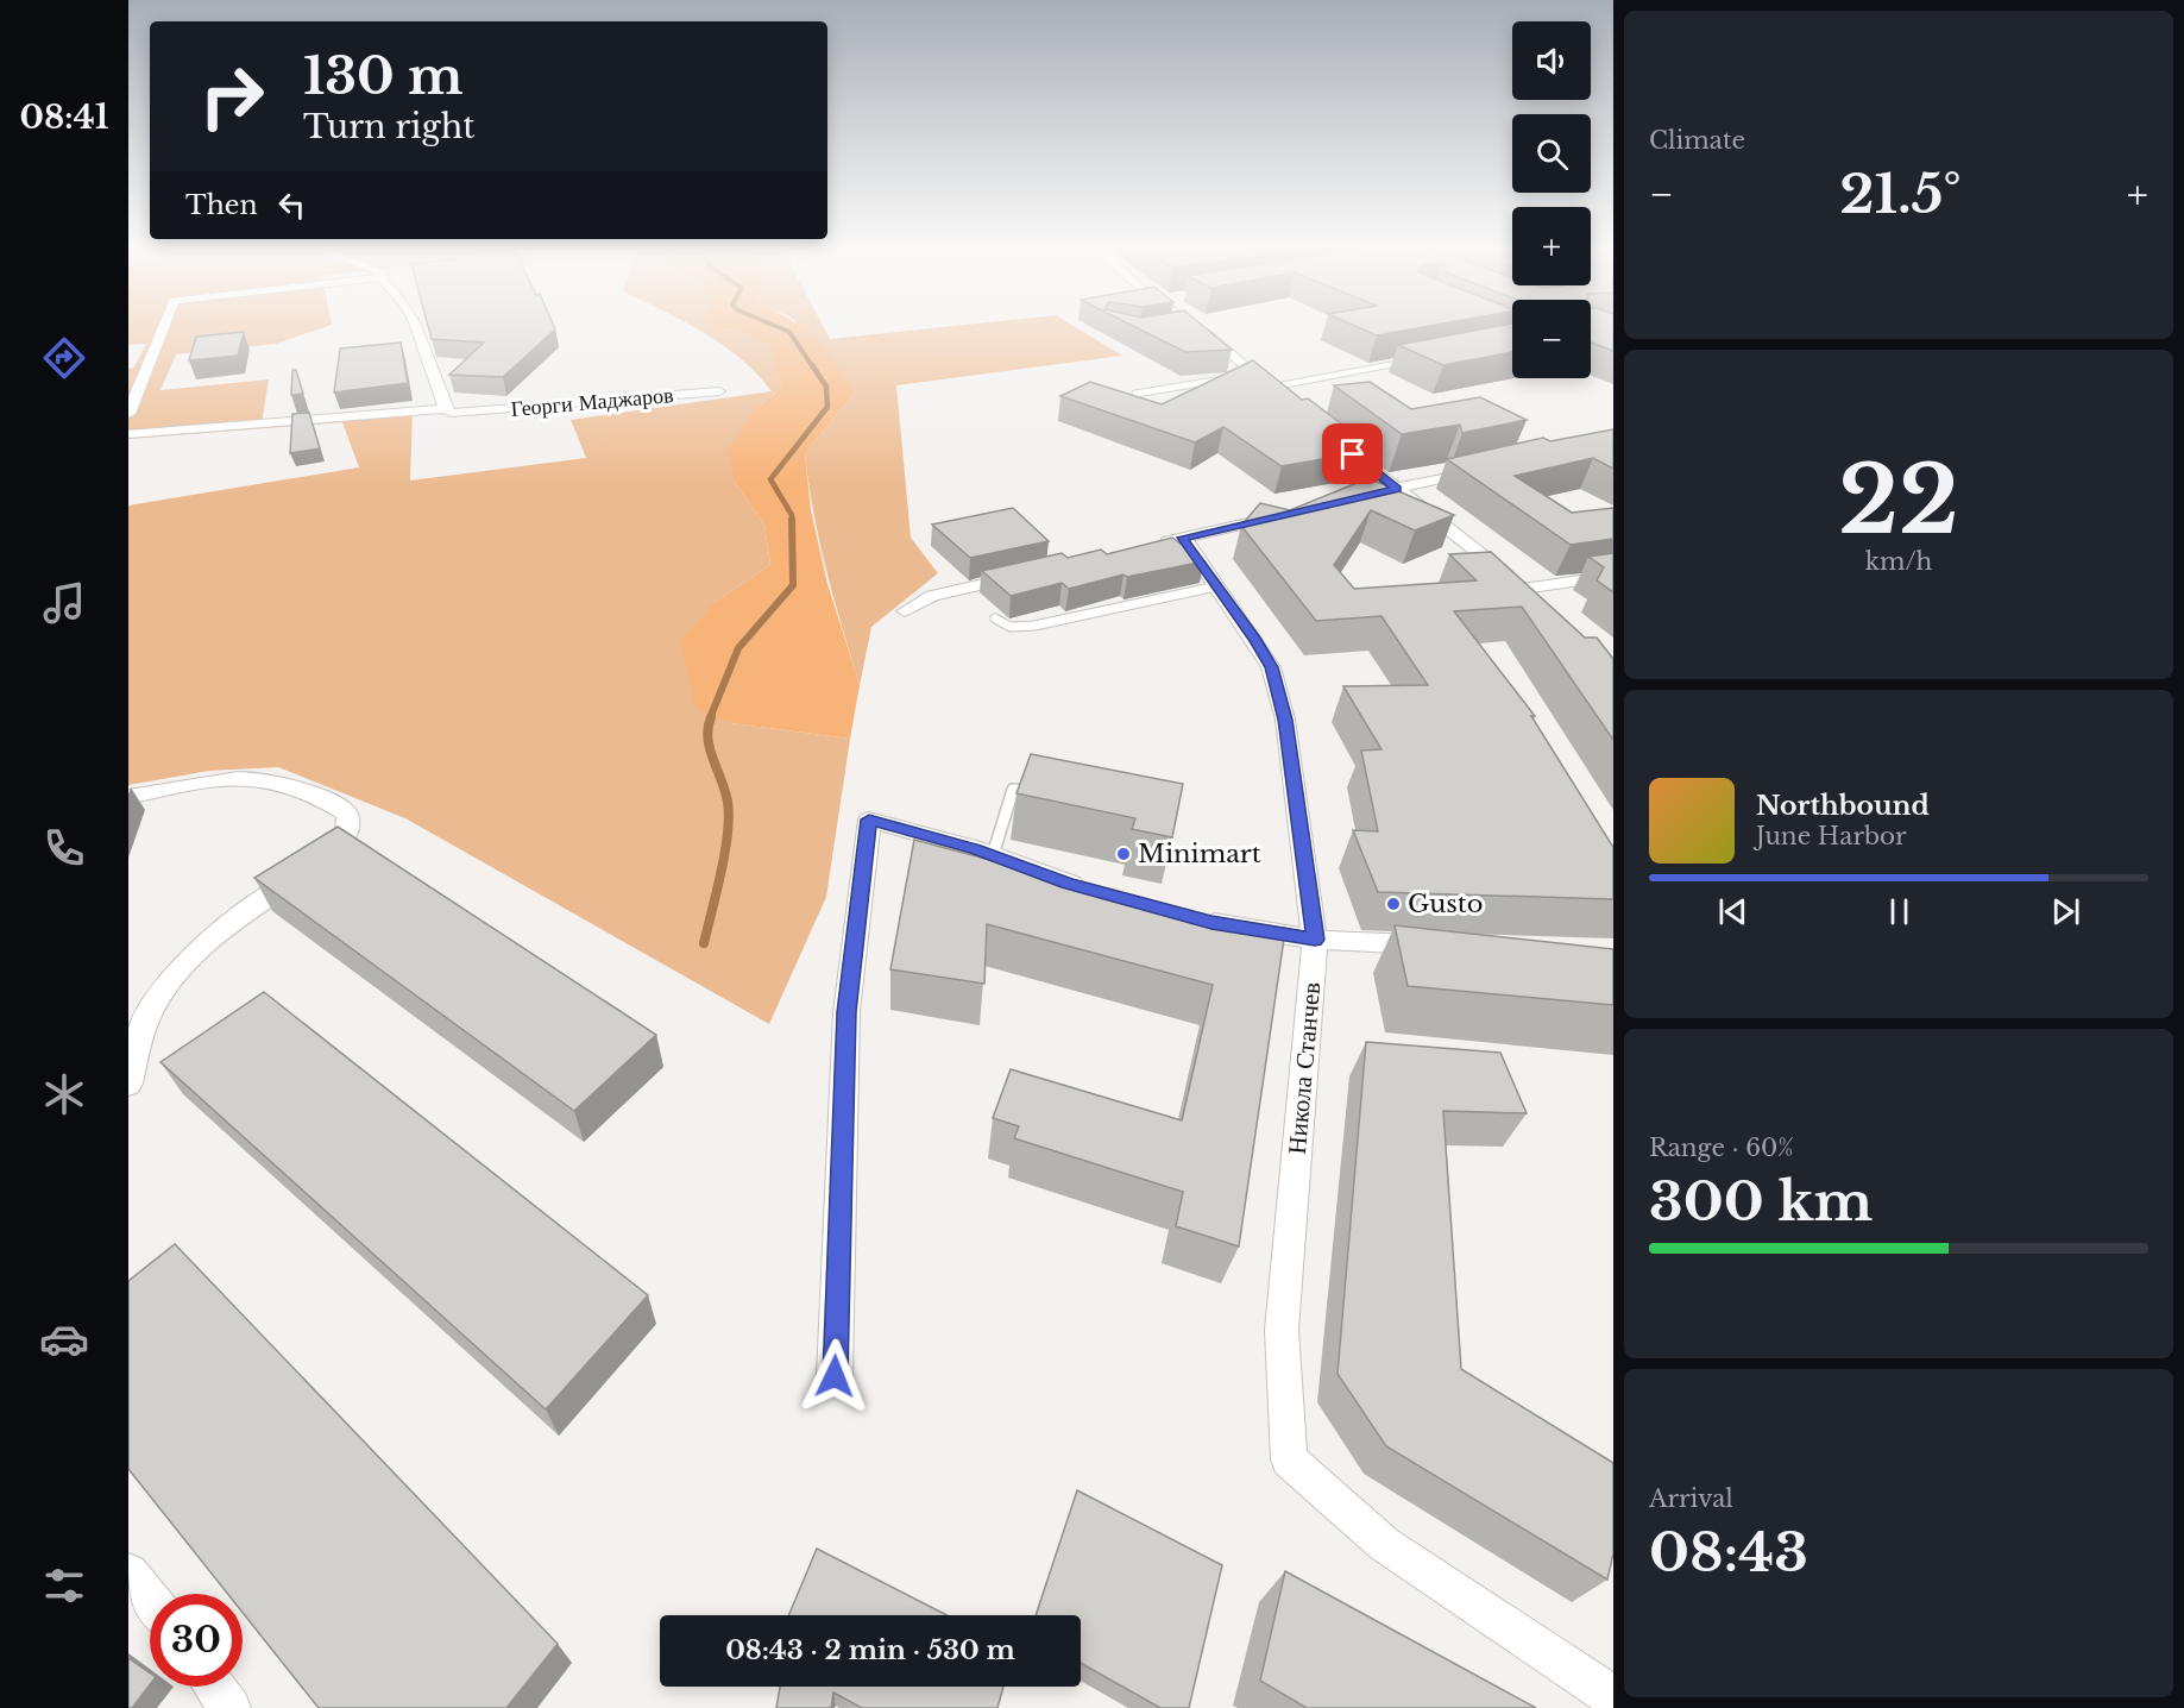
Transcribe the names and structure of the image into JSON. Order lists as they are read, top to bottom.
{
  "streets": {
    "street": ["Георги Маджаров", "Никола Станчев"]
  },
  "places": ["Minimart", "Gusto"],
  "page": {
    "tabs": "08:41",
    "tile": [
      "Climate",
      ["22", "km/h"],
      ["Range · 60%", "300 km"],
      ["Arrival", "08:43"]
    ],
    "map_buttons": ["+", "−"],
    "turn": ["130 m", "Turn right"],
    "heat": ["−", "21.5°", "+"],
    "then": "Then",
    "song": ["Northbound", "June Harbor"],
    "limit": "30",
    "trip": "08:43 · 2 min · 530 m"
  }
}
